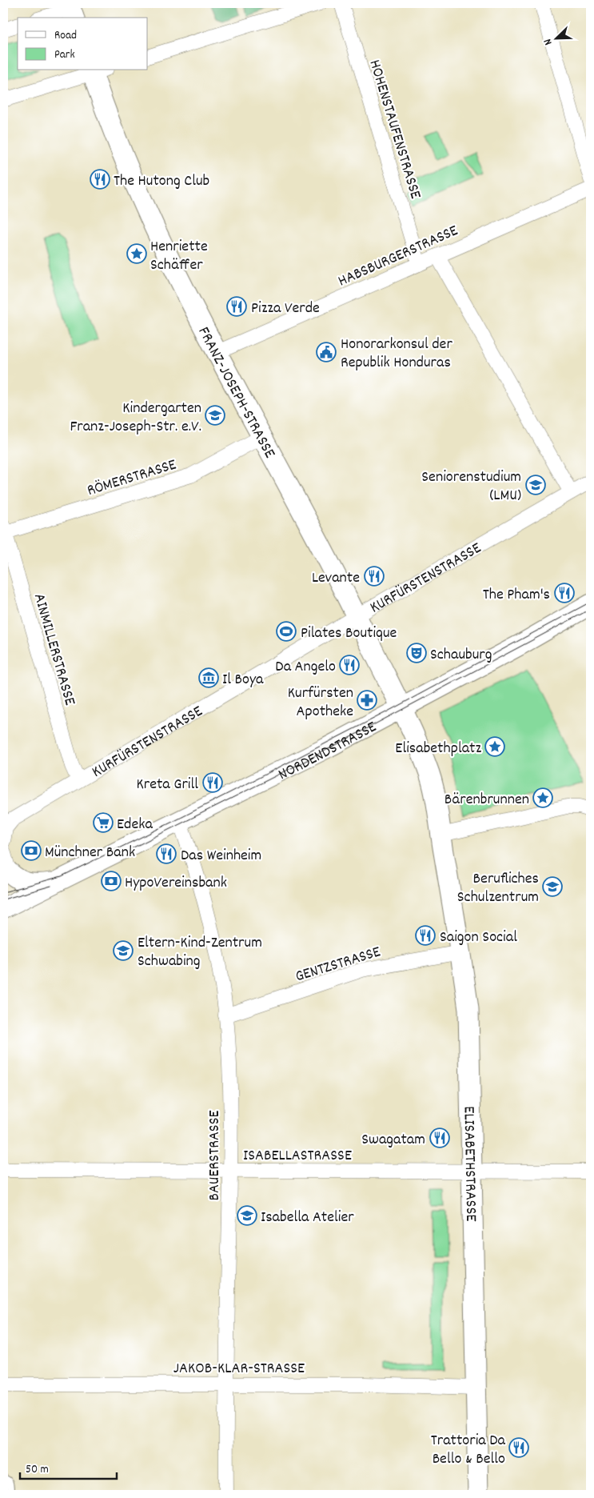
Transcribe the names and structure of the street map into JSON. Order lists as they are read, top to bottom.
{
  "streets": {
    "main road": ["FRANZ-JOSEPH-STRASSE", "NORDENDSTRASSE", "ELISABETHSTRASSE"],
    "street": [
      "HOHENSTAUFENSTRASSE",
      "HABSBURGERSTRASSE",
      "RÖMERSTRASSE",
      "KURFÜRSTENSTRASSE",
      "AINMILLERSTRASSE",
      "GENTZSTRASSE",
      "ISABELLASTRASSE",
      "BAUERSTRASSE",
      "JAKOB-KLAR-STRASSE"
    ]
  },
  "crossings": [
    ["HOHENSTAUFENSTRASSE", "HABSBURGERSTRASSE"],
    ["HABSBURGERSTRASSE", "FRANZ-JOSEPH-STRASSE"],
    ["FRANZ-JOSEPH-STRASSE", "RÖMERSTRASSE"],
    ["FRANZ-JOSEPH-STRASSE", "KURFÜRSTENSTRASSE"],
    ["FRANZ-JOSEPH-STRASSE", "NORDENDSTRASSE"],
    ["RÖMERSTRASSE", "AINMILLERSTRASSE"],
    ["KURFÜRSTENSTRASSE", "AINMILLERSTRASSE"],
    ["NORDENDSTRASSE", "BAUERSTRASSE"],
    ["GENTZSTRASSE", "BAUERSTRASSE"],
    ["GENTZSTRASSE", "ELISABETHSTRASSE"],
    ["ISABELLASTRASSE", "BAUERSTRASSE"],
    ["ISABELLASTRASSE", "ELISABETHSTRASSE"],
    ["BAUERSTRASSE", "JAKOB-KLAR-STRASSE"],
    ["ELISABETHSTRASSE", "JAKOB-KLAR-STRASSE"]
  ],
  "places": {
    "restaurant": [
      "The Hutong Club",
      "Pizza Verde",
      "Levante",
      "The Pham's",
      "Da Angelo",
      "Kreta Grill",
      "Das Weinheim",
      "Saigon Social",
      "Swagatam",
      "Trattoria Da Bello & Bello"
    ],
    "place": ["Henriette Schäffer", "Elisabethplatz", "Bärenbrunnen"],
    "public building": ["Honorarkonsul der Republik Honduras"],
    "school or university": [
      "Kindergarten Franz-Joseph-Str. e.V.",
      "Seniorenstudium (LMU)",
      "Berufliches Schulzentrum",
      "Eltern-Kind-Zentrum Schwabing",
      "Isabella Atelier"
    ],
    "sports": ["Pilates Boutique"],
    "theatre": ["Schauburg"],
    "museum": ["Il Boya"],
    "pharmacy": ["Kurfürsten Apotheke"],
    "supermarket": ["Edeka"],
    "bank": ["Münchner Bank", "HypoVereinsbank"]
  },
  "legend": ["Road", "Park"],
  "scale_bar": "50 m",
  "north": "bottom left"
}
